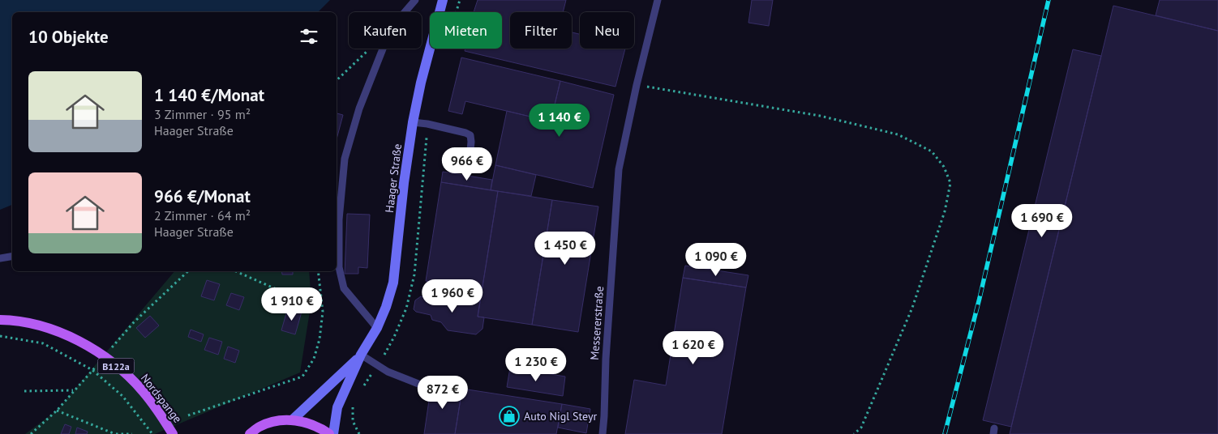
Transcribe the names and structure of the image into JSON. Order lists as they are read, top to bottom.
{
  "streets": {
    "main road": ["B122a", "Nordspange"],
    "street": ["Haager Straße"],
    "lane": ["Messererstraße"]
  },
  "places": {
    "shop": ["Auto Nigl Steyr"]
  },
  "page": {
    "chip": [
      "Kaufen",
      "Mieten",
      "Filter",
      "Neu"
    ],
    "heading": "10 Objekte",
    "list": [
      {
        "name": "1 140 €/Monat",
        "note": "3 Zimmer · 95 m² · Haager Straße"
      },
      {
        "name": "966 €/Monat",
        "note": "2 Zimmer · 64 m² · Haager Straße"
      }
    ],
    "price": [
      "1 140 €",
      "966 €",
      "1 690 €",
      "1 450 €",
      "1 090 €",
      "1 960 €",
      "1 910 €",
      "1 620 €",
      "1 230 €",
      "872 €"
    ]
  }
}
